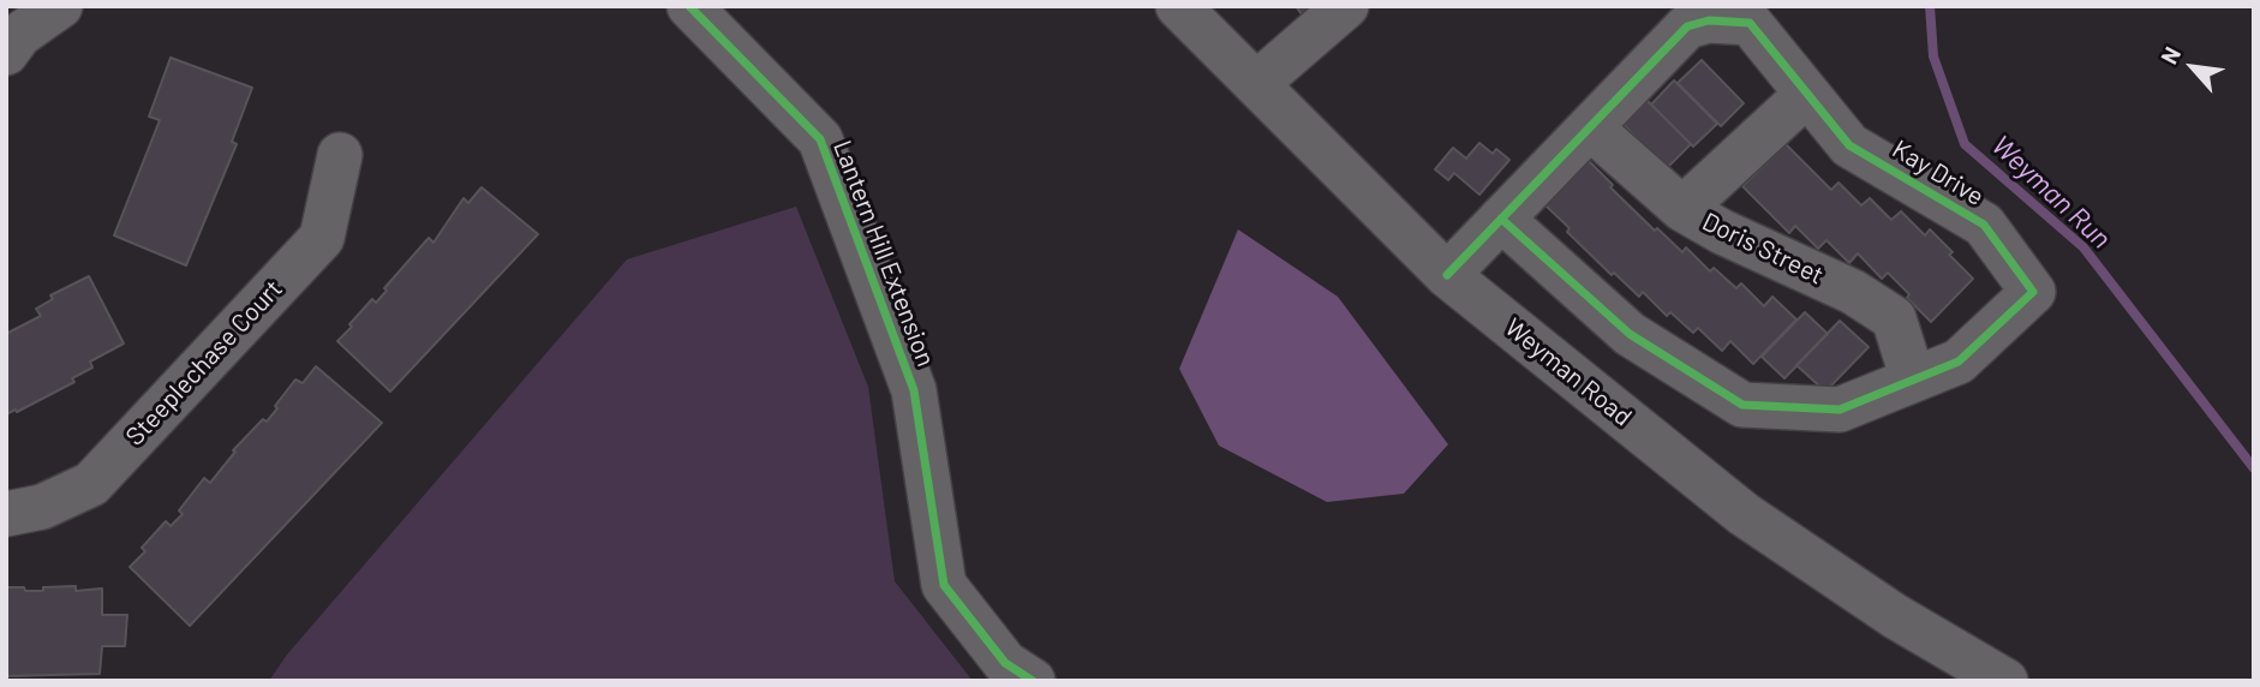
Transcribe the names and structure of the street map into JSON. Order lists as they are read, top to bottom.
{
  "streets": {
    "street": [
      "Kay Drive",
      "Doris Street",
      "Lantern Hill Extension",
      "Steeplechase Court",
      "Weyman Road"
    ]
  },
  "crossings": [
    ["Kay Drive", "Doris Street"],
    ["Kay Drive", "Weyman Road"]
  ],
  "water": ["Weyman Run"],
  "north": "top left"
}
